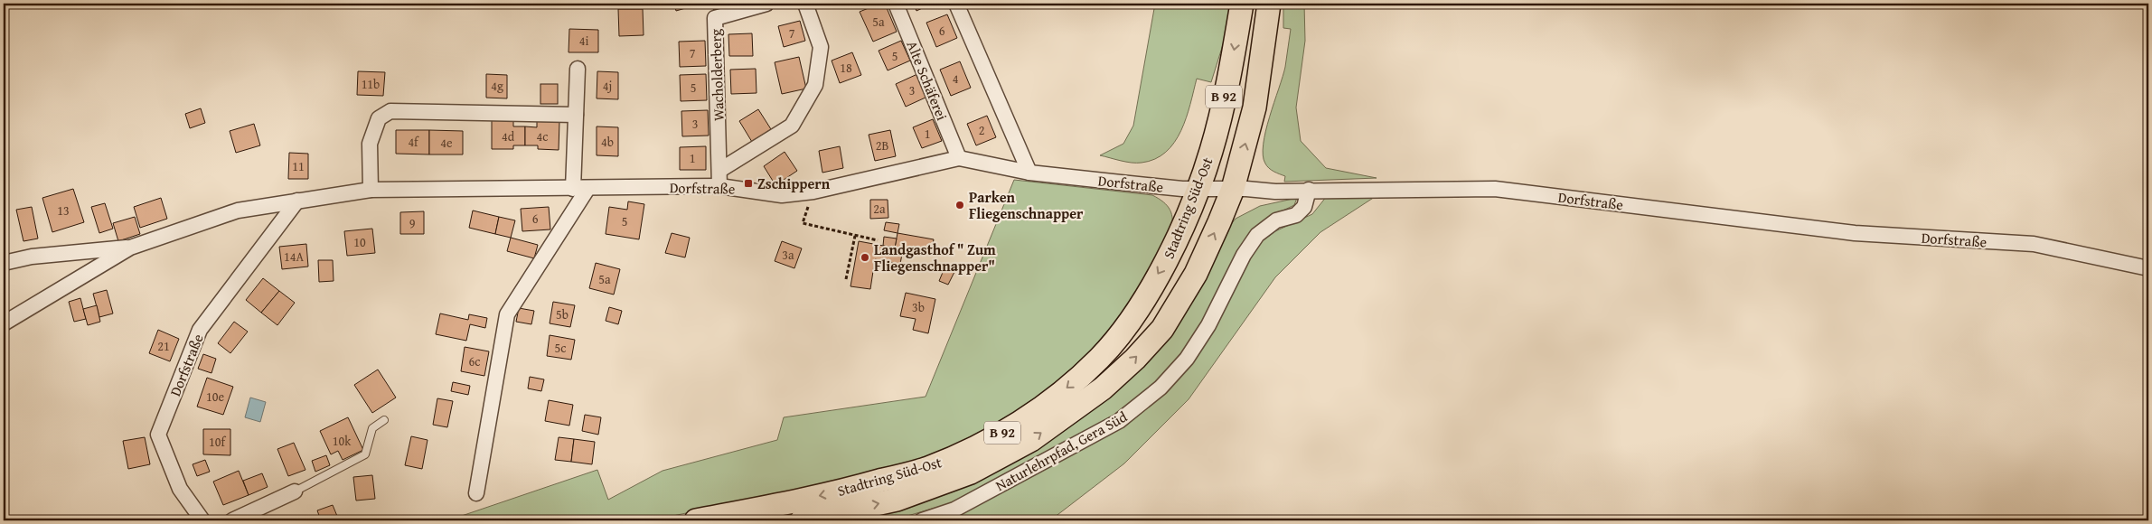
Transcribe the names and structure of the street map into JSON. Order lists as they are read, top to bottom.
{
  "streets": {
    "main road": ["B 92", "Stadtring Süd-Ost"],
    "street": [
      "Wacholderberg",
      "Alte Schäferei",
      "Dorfstraße",
      "Naturlehrpfad, Gera Süd"
    ]
  },
  "crossings": [
    ["Wacholderberg", "Dorfstraße"],
    ["Alte Schäferei", "Dorfstraße"],
    ["Dorfstraße", "Stadtring Süd-Ost"],
    ["Dorfstraße", "Naturlehrpfad, Gera Süd"]
  ],
  "places": {
    "transit": ["Zschippern"],
    "other": ["Parken Fliegenschnapper", "Landgasthof \" Zum Fliegenschnapper\""]
  },
  "house_numbers": [
    "5a",
    "6",
    "7",
    "4i",
    "7",
    "5",
    "18",
    "4",
    "11b",
    "4g",
    "4j",
    "5",
    "3",
    "3",
    "2",
    "1",
    "4d",
    "4c",
    "4f",
    "4b",
    "4e",
    "2B",
    "1",
    "11",
    "2a",
    "13",
    "6",
    "5",
    "9",
    "10",
    "3a",
    "14A",
    "5a",
    "3b",
    "5b",
    "21",
    "5c",
    "6c",
    "10e",
    "10k",
    "10f"
  ]
}
